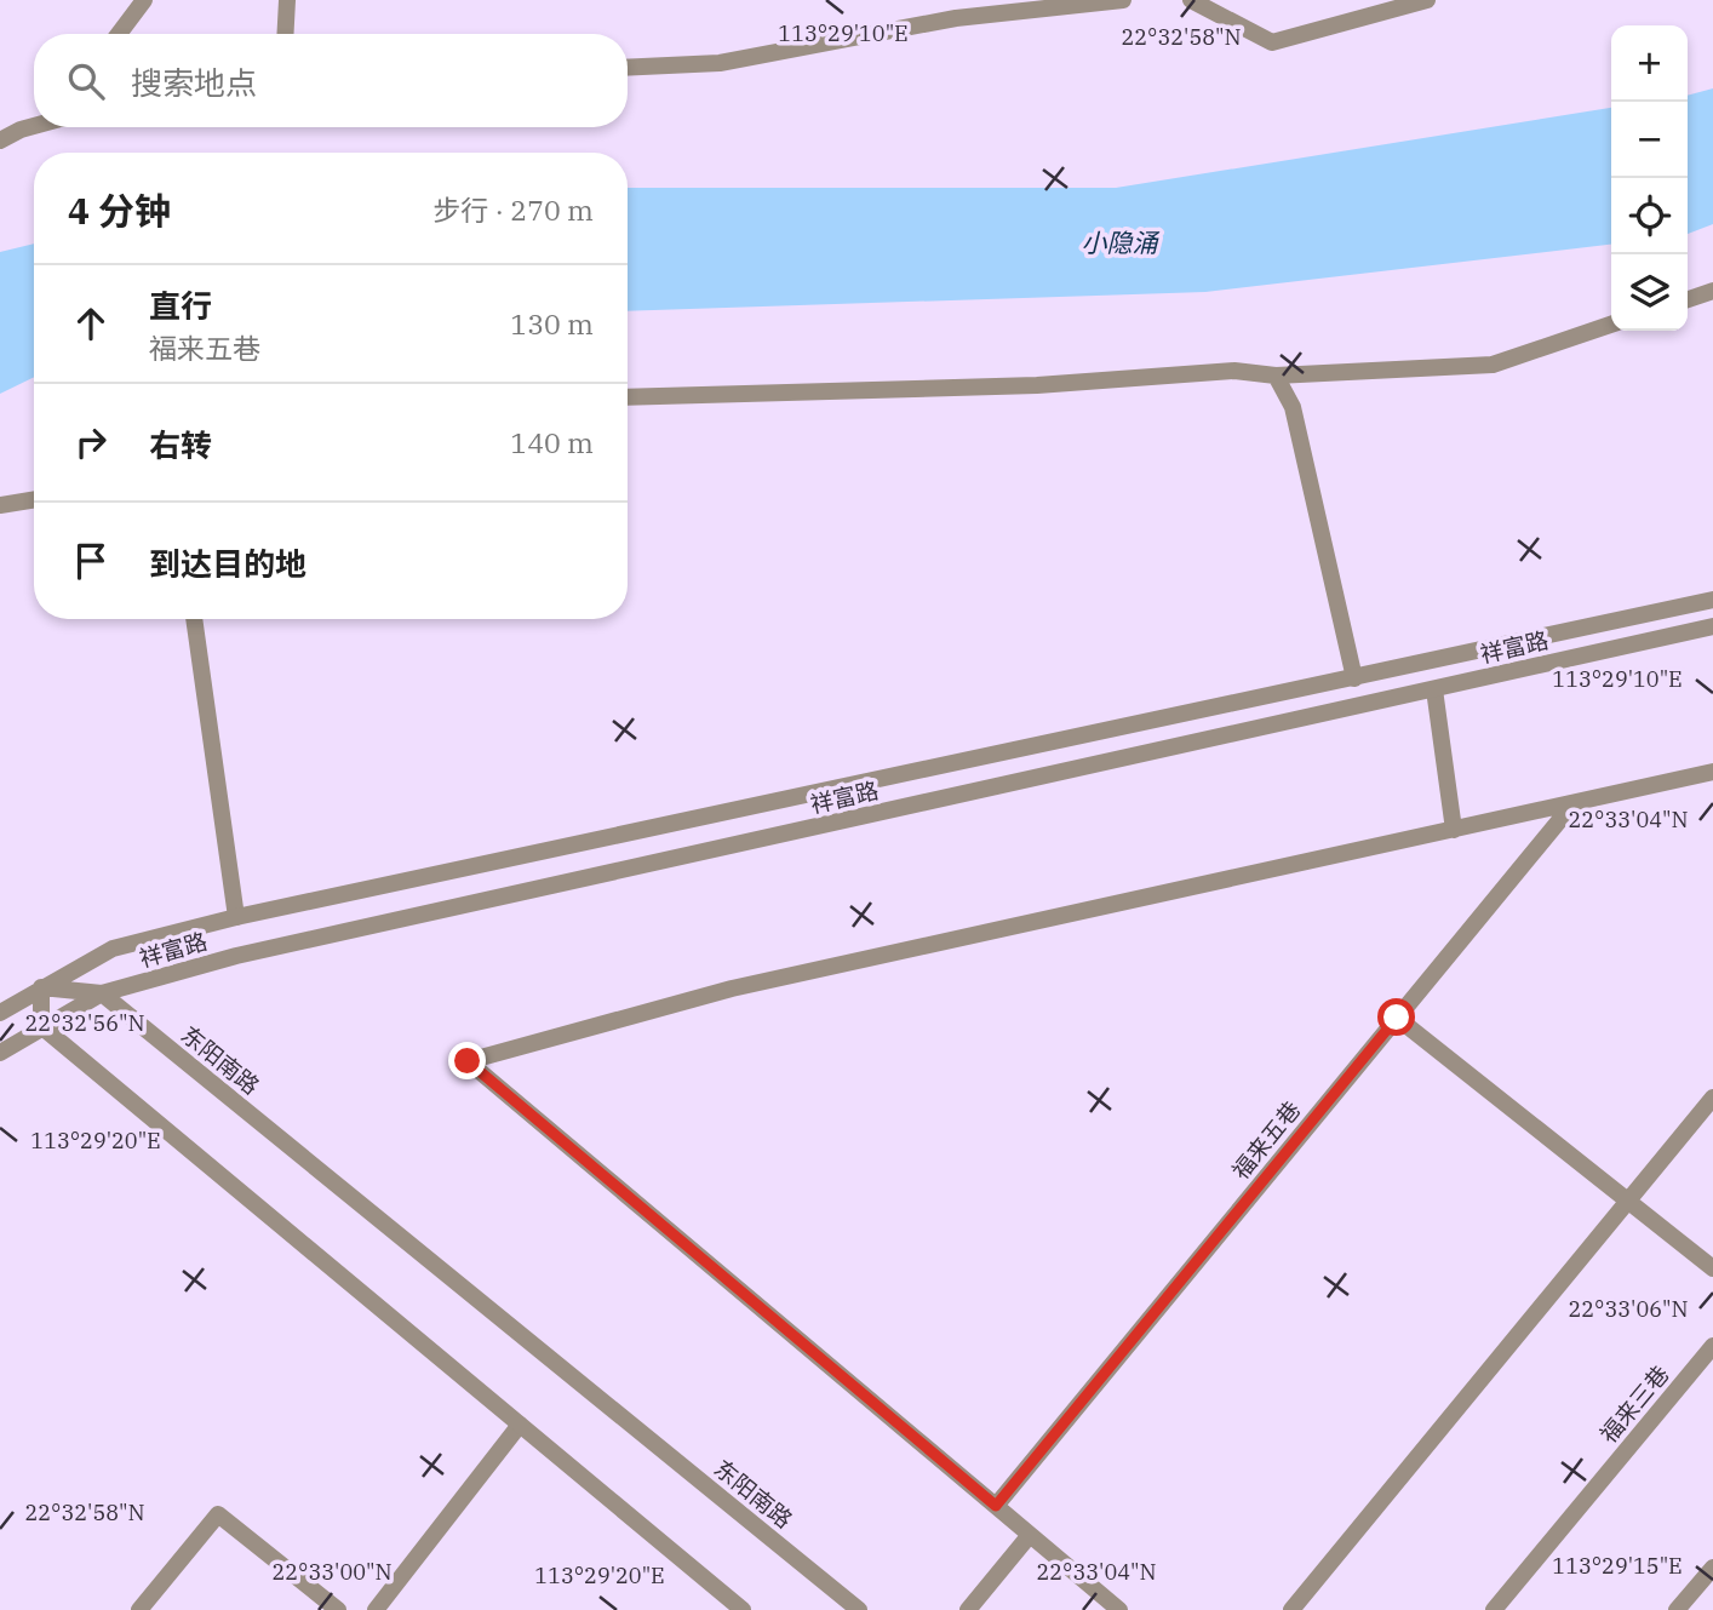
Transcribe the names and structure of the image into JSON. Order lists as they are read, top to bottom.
{
  "streets": {
    "street": [
      "祥富路",
      "东阳南路",
      "福来五巷",
      "福来三巷"
    ]
  },
  "crossings": [
    ["祥富路", "东阳南路"]
  ],
  "water": ["小隐涌"],
  "page": {
    "map_buttons": ["+", "−"],
    "search": "搜索地点",
    "heading": ["4 分钟", "步行 · 270 m"],
    "list": [
      ["直行", "福来五巷", "130 m"],
      ["右转", "140 m"],
      "到达目的地"
    ]
  },
  "coordinates": [
    "113°29'10\"E",
    "22°32'58\"N",
    "22°33'04\"N",
    "22°32'56\"N",
    "113°29'20\"E",
    "22°33'06\"N",
    "113°29'15\"E",
    "22°33'00\"N"
  ]
}
